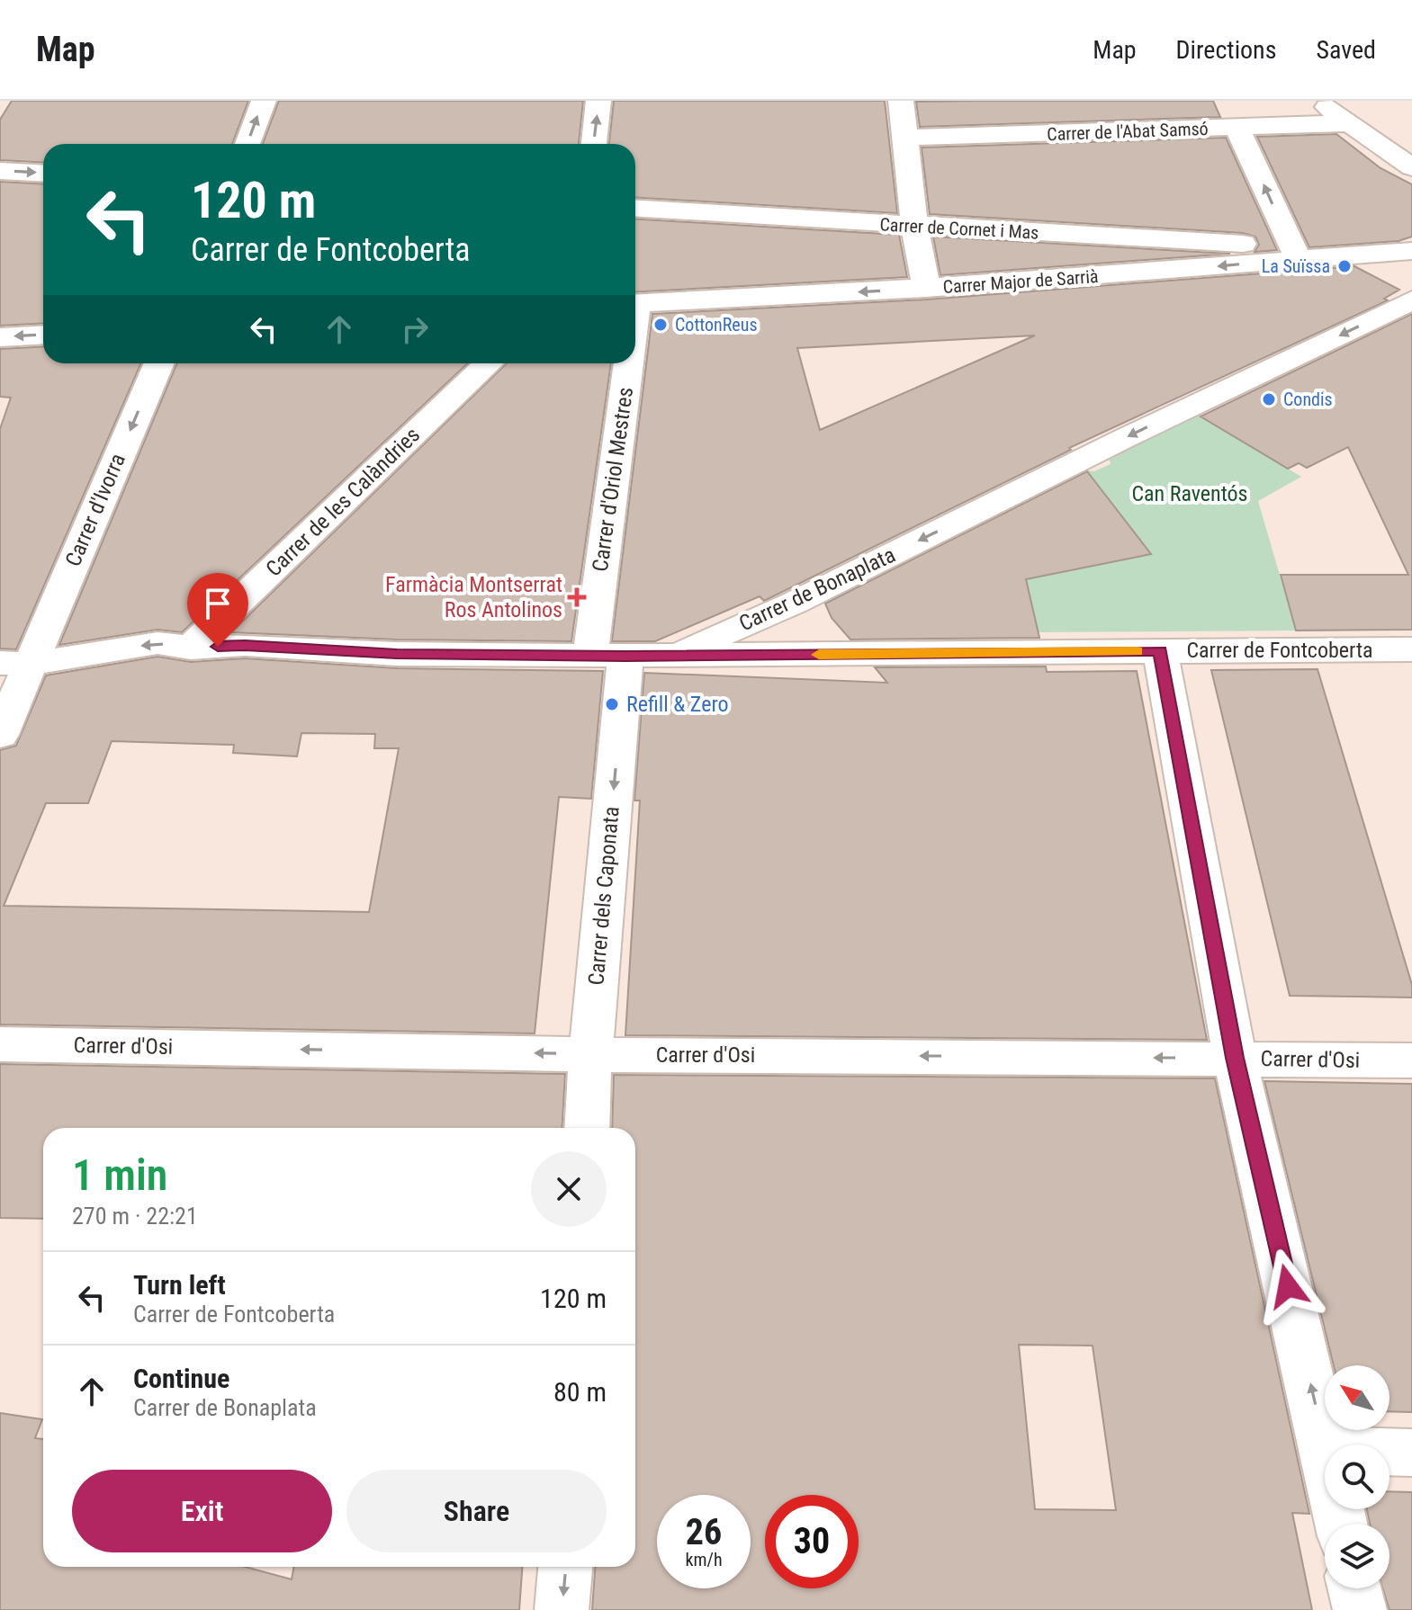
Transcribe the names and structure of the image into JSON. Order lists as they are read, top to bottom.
{
  "streets": {
    "street": [
      "Carrer de l'Abat Samsó",
      "Carrer de Cornet i Mas",
      "Carrer Major de Sarrià",
      "Carrer d'Oriol Mestres",
      "Carrer de les Calàndries",
      "Carrer d'Ivorra",
      "Carrer de Bonaplata",
      "Carrer de Fontcoberta",
      "Carrer dels Caponata",
      "Carrer d'Osi"
    ]
  },
  "crossings": [
    ["Carrer de Cornet i Mas", "Carrer Major de Sarrià"],
    ["Carrer d'Oriol Mestres", "Carrer de Bonaplata"],
    ["Carrer d'Oriol Mestres", "Carrer dels Caponata"],
    ["Carrer de les Calàndries", "Carrer de Bonaplata"],
    ["Carrer d'Ivorra", "Carrer de Bonaplata"],
    ["Carrer de Bonaplata", "Carrer de Fontcoberta"],
    ["Carrer de Bonaplata", "Carrer dels Caponata"],
    ["Carrer dels Caponata", "Carrer d'Osi"]
  ],
  "one_way": [
    "Carrer Major de Sarrià",
    "Carrer d'Ivorra",
    "Carrer de Bonaplata",
    "Carrer dels Caponata",
    "Carrer d'Osi"
  ],
  "parks": ["Can Raventós"],
  "places": {
    "other": [
      "La Suïssa",
      "CottonReus",
      "Condis",
      "Refill & Zero"
    ],
    "health": ["Farmàcia Montserrat Ros Antolinos"]
  },
  "north": "top left",
  "page": {
    "header": "Map",
    "nav": ["Map", "Directions", "Saved"],
    "turn": ["120 m", "Carrer de Fontcoberta"],
    "heading": ["1 min", "270 m · 22:21"],
    "list": [
      {
        "name": "Turn left",
        "note": "Carrer de Fontcoberta",
        "value": "120 m"
      },
      {
        "name": "Continue",
        "note": "Carrer de Bonaplata",
        "value": "80 m"
      }
    ],
    "buttons": ["Exit", "Share"],
    "speed": "26 km/h",
    "limit": "30"
  }
}
